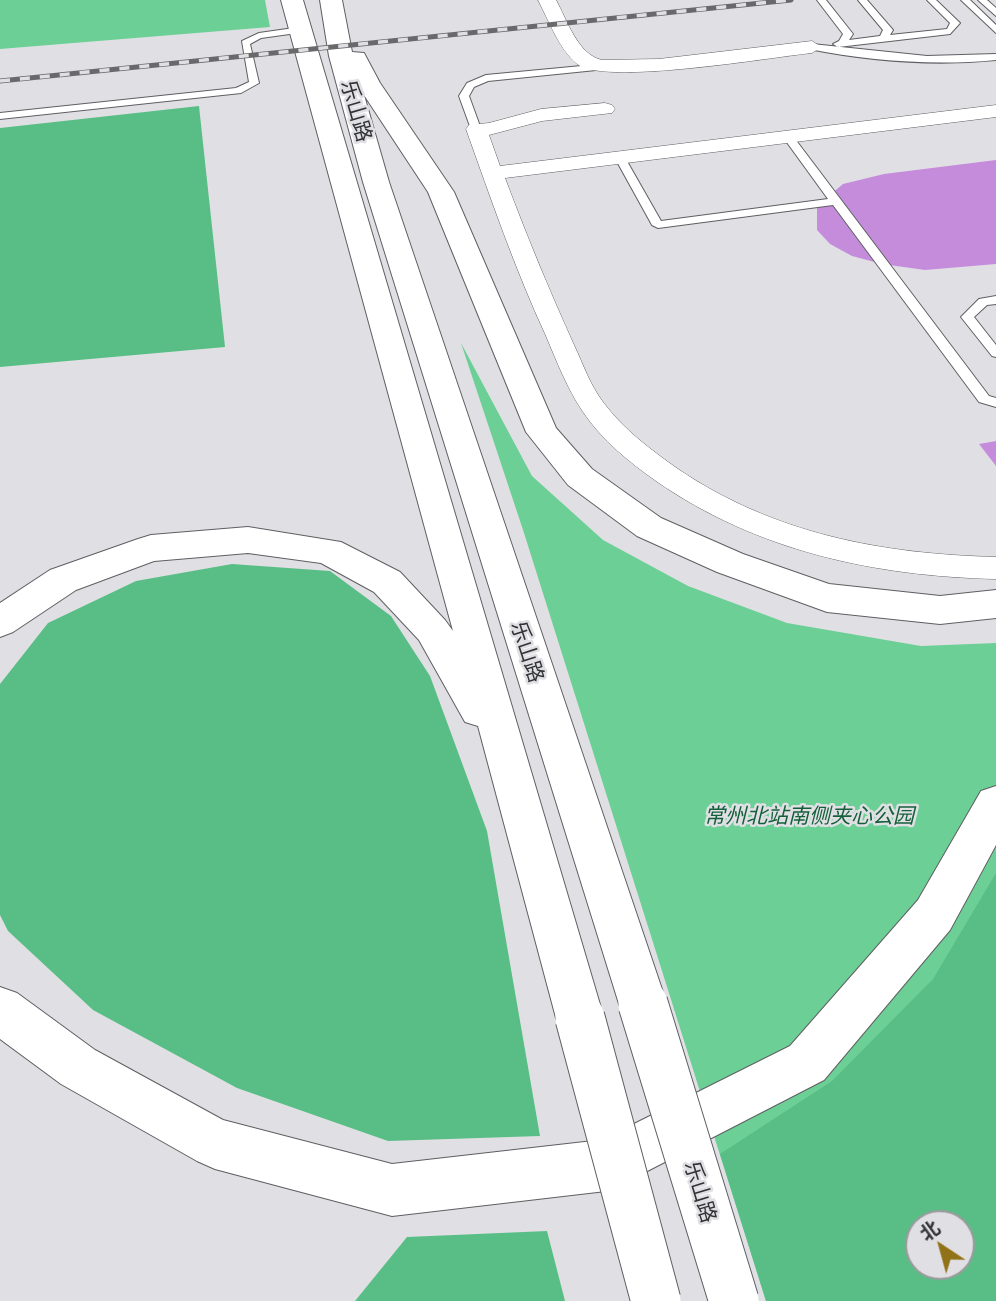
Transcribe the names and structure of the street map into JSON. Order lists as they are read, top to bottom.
{
  "streets": {
    "main road": ["乐山路"]
  },
  "parks": ["常州北站南侧夹心公园"],
  "north": "top left"
}
